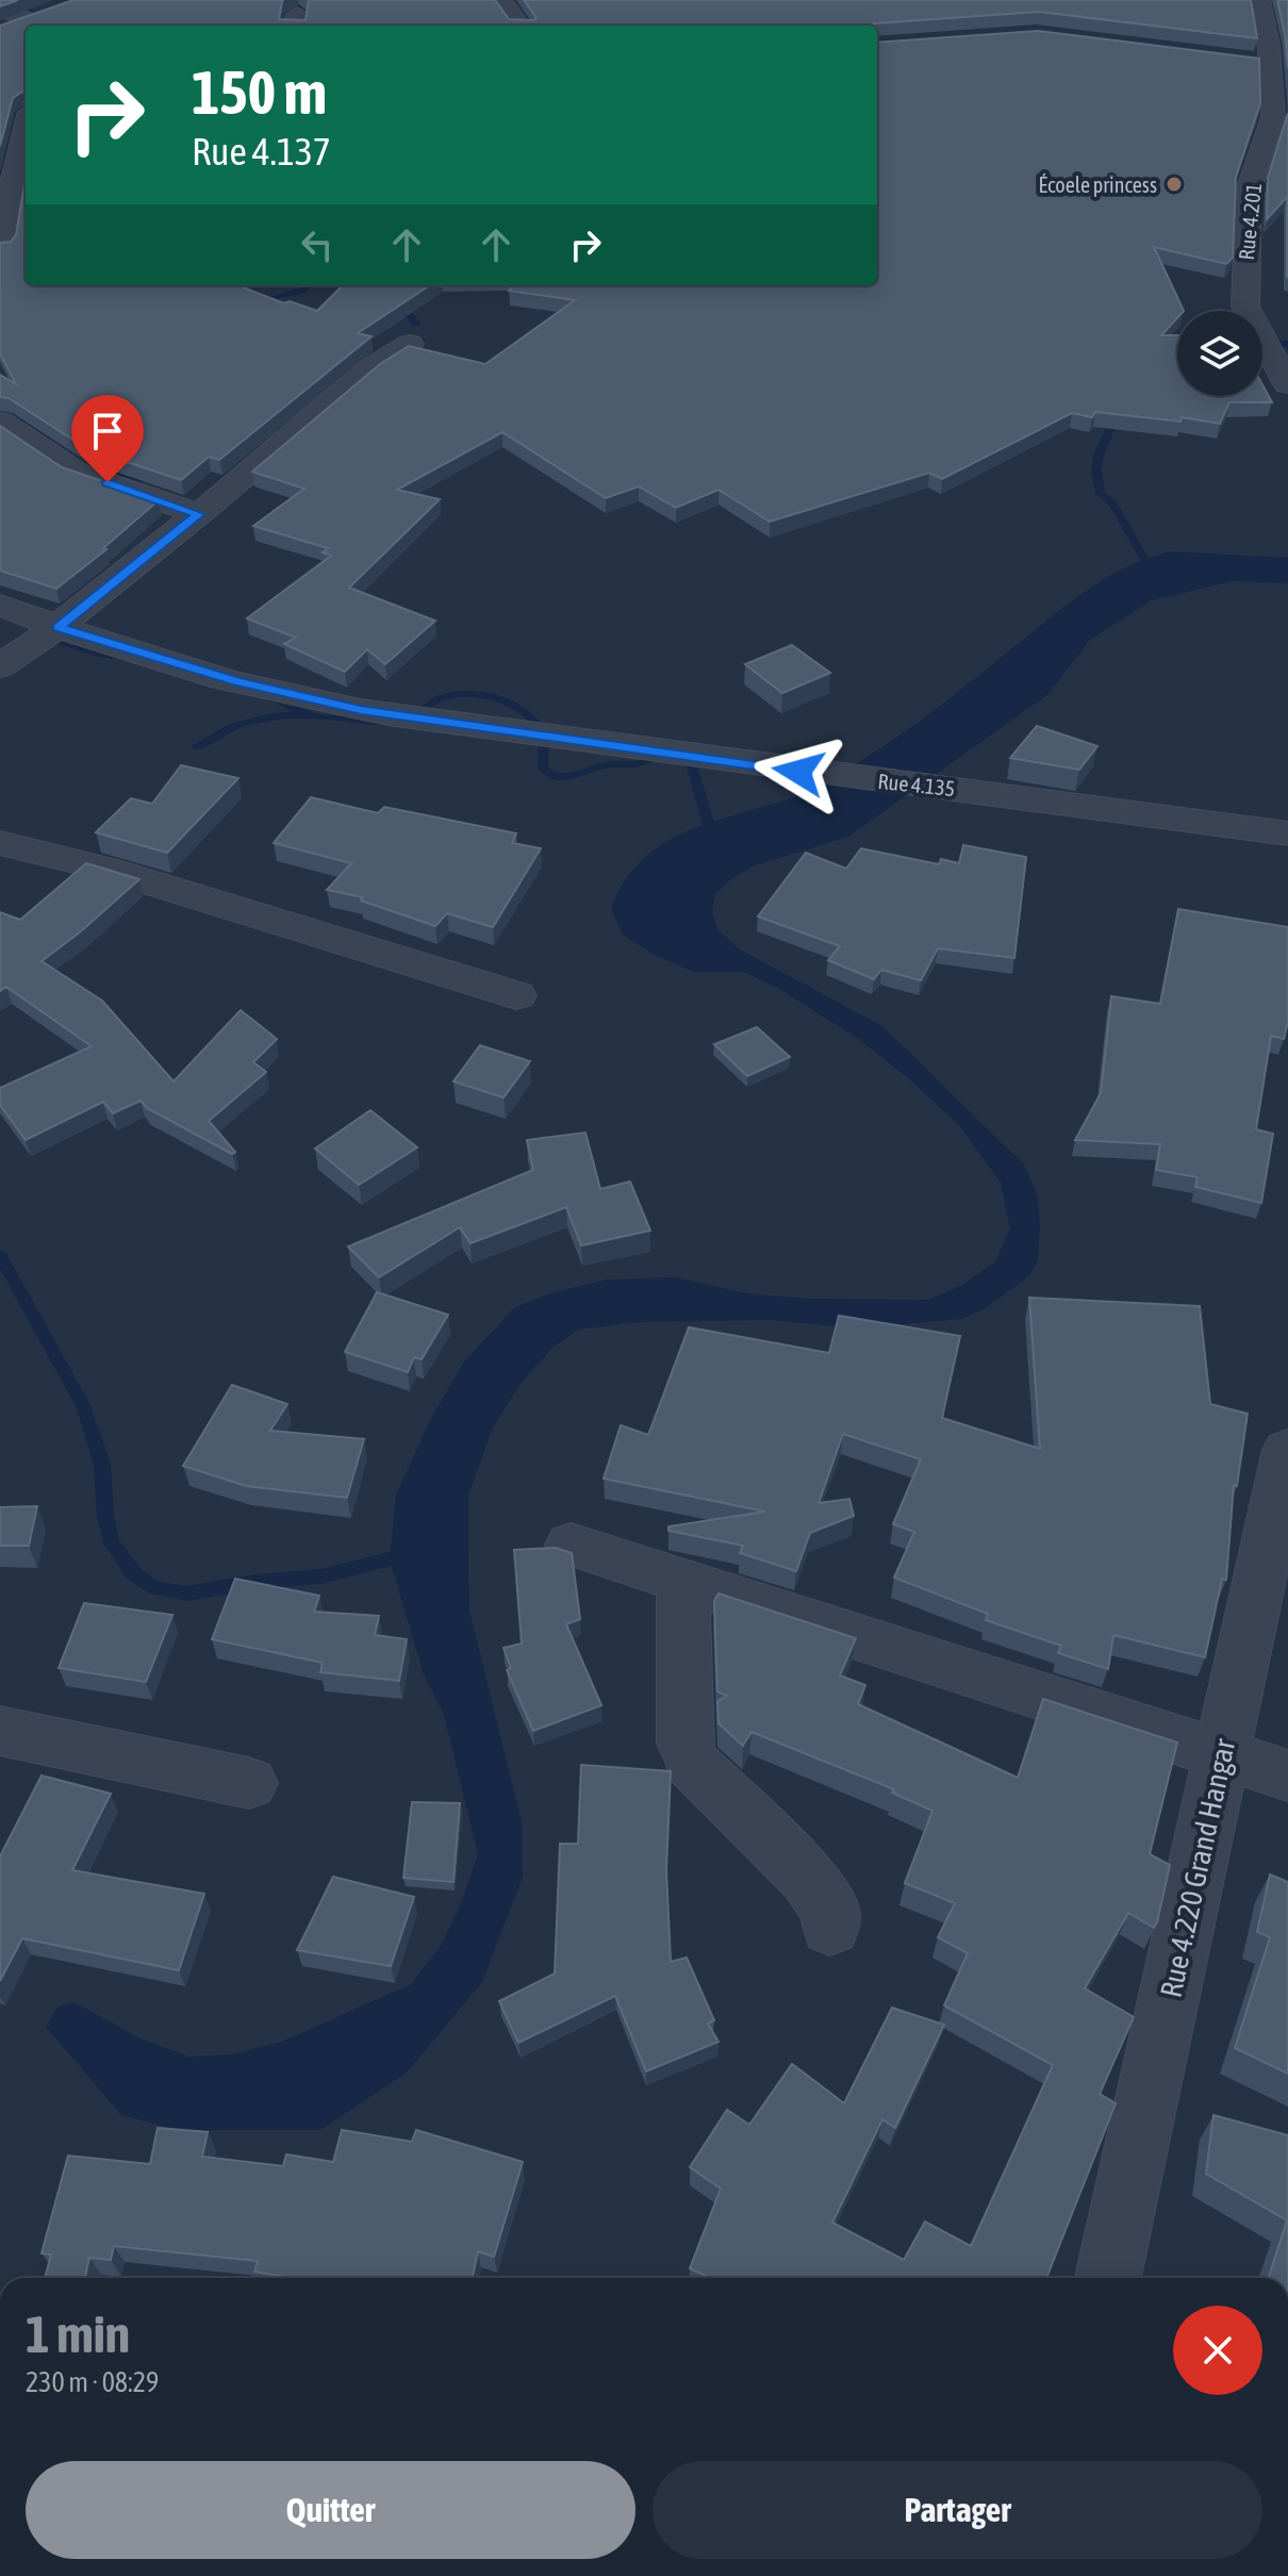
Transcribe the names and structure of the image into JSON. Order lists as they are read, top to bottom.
{
  "streets": {
    "street": ["Rue 4.201", "Rue 4.135", "Rue 4.220 Grand Hangar"]
  },
  "places": ["Écoele princess"],
  "page": {
    "turn": ["150 m", "Rue 4.137"],
    "heading": ["1 min", "230 m · 08:29"],
    "buttons": ["Quitter", "Partager"]
  }
}
